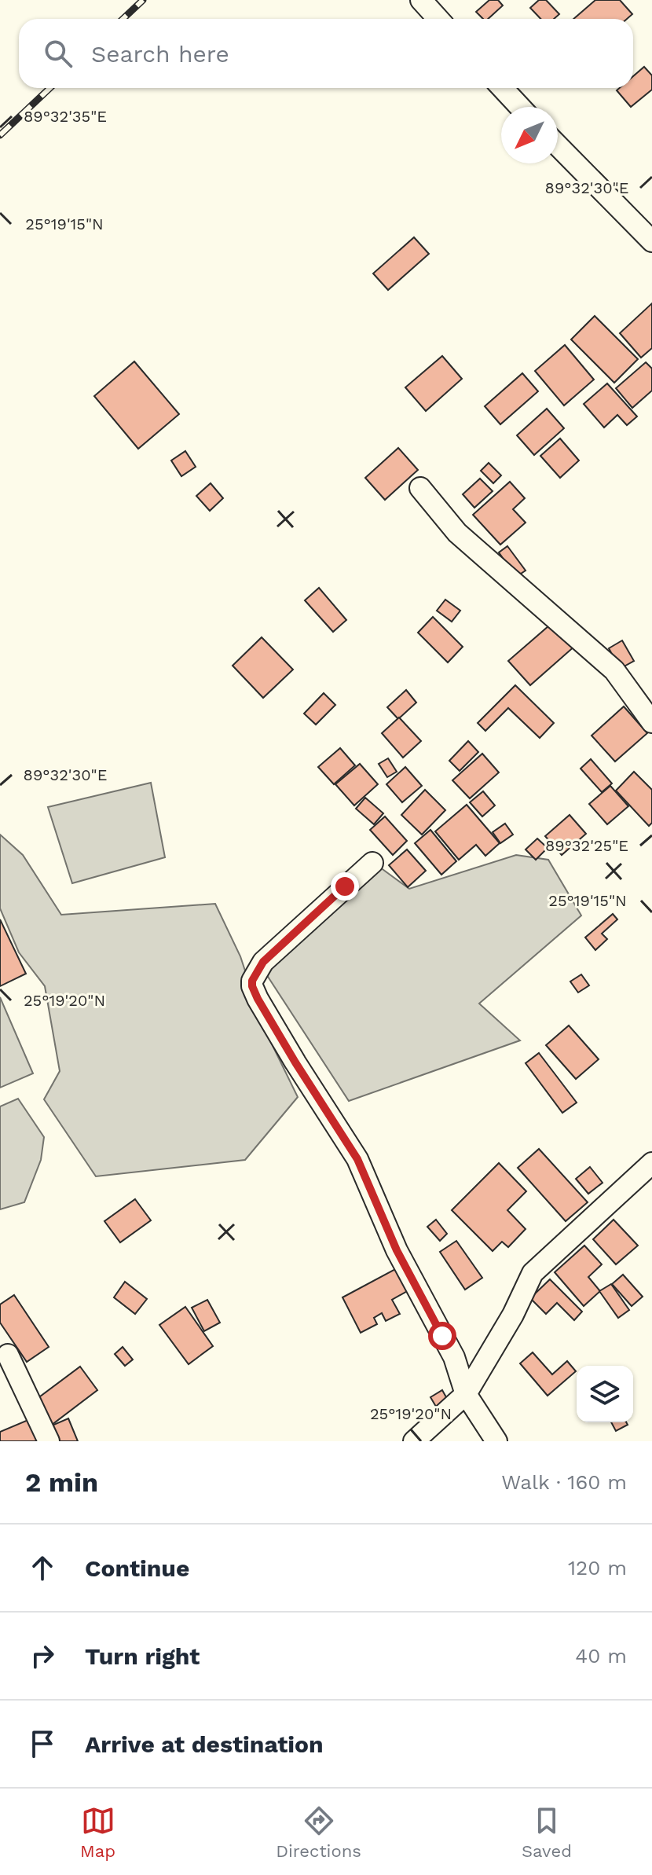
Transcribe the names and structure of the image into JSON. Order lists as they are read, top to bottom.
{
  "north": "bottom left",
  "page": {
    "search": "Search here",
    "heading": ["2 min", "Walk · 160 m"],
    "list": [
      ["Continue", "120 m"],
      ["Turn right", "40 m"],
      "Arrive at destination"
    ],
    "nav": ["Map", "Directions", "Saved"]
  },
  "coordinates": [
    "89°32'35\"E",
    "89°32'30\"E",
    "25°19'15\"N",
    "89°32'25\"E",
    "25°19'20\"N"
  ]
}
